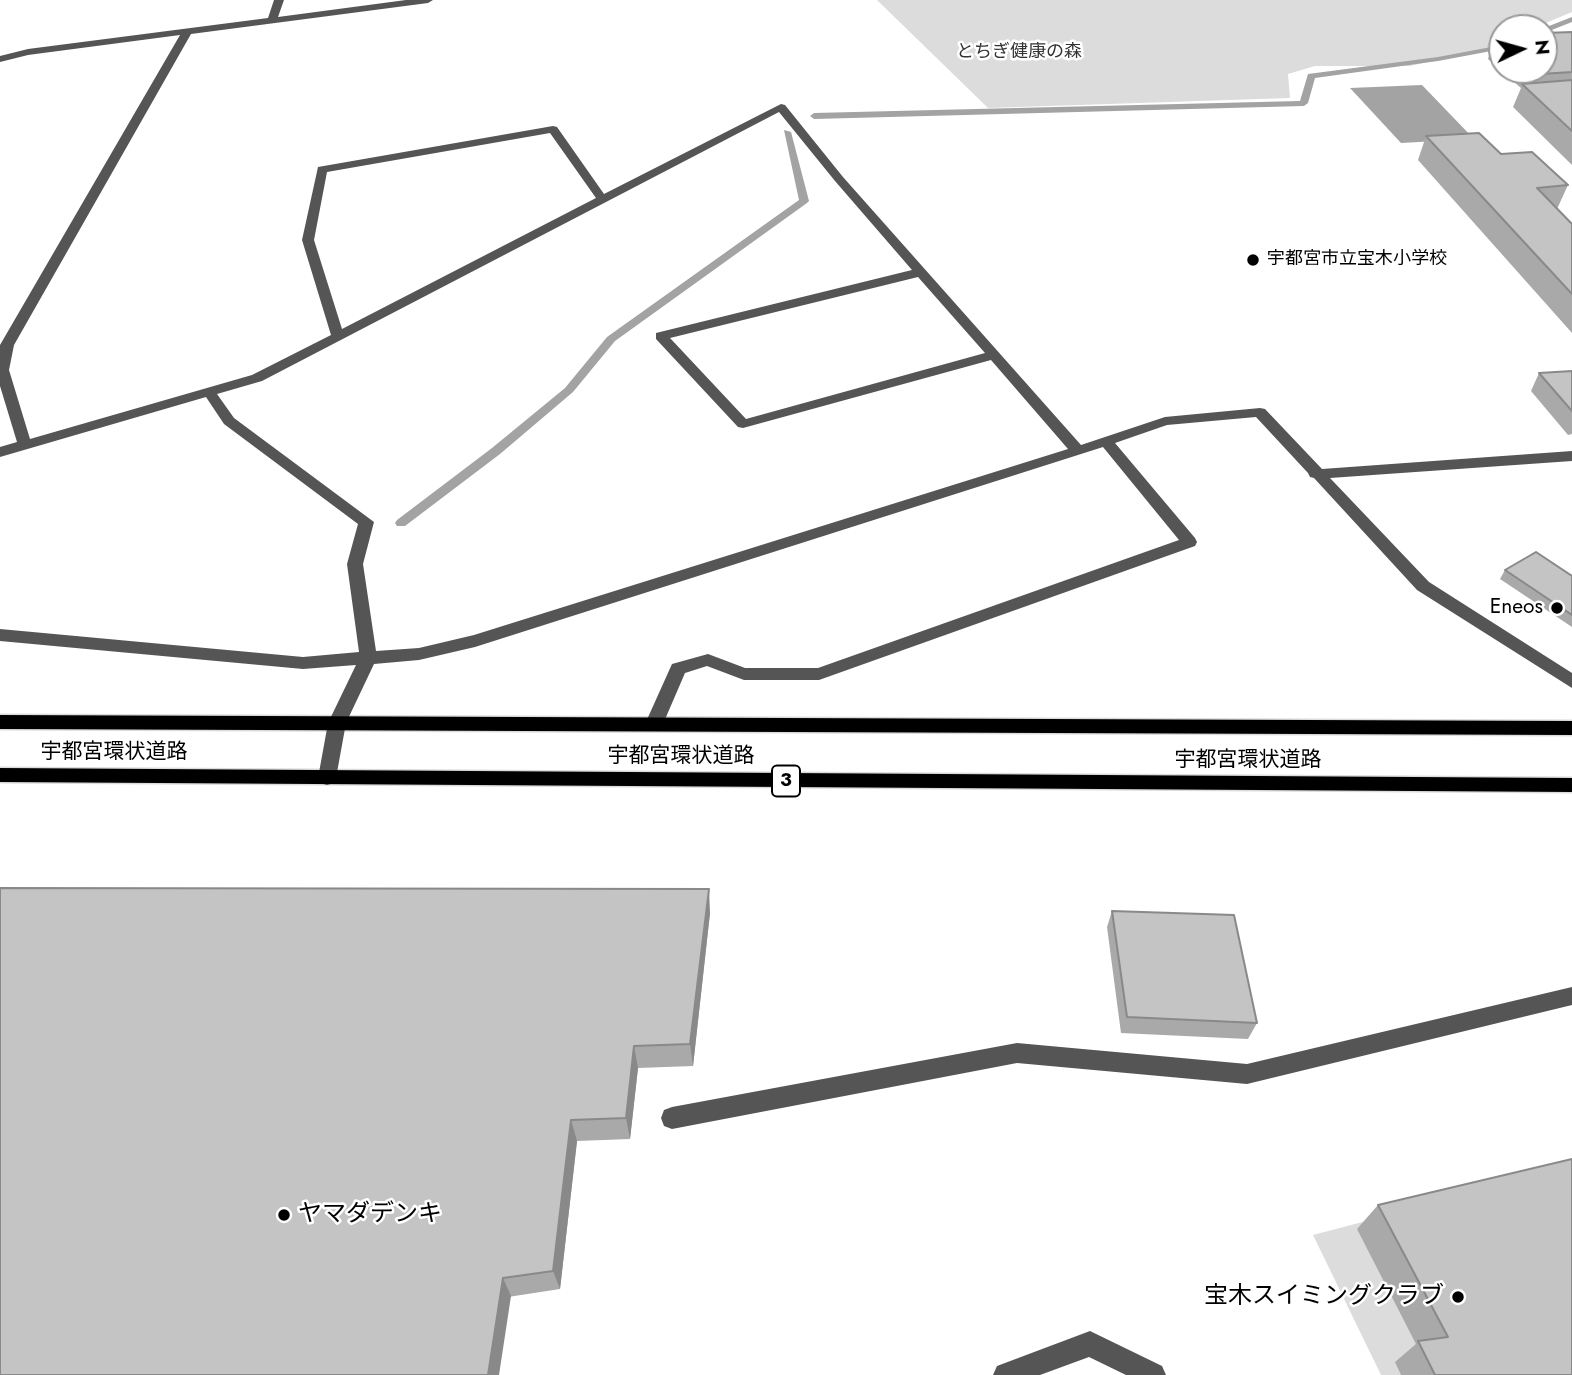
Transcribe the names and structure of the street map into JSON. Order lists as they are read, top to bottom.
{
  "streets": {
    "main road": ["宇都宮環状道路", "3"]
  },
  "parks": ["とちぎ健康の森"],
  "places": [
    "宇都宮市立宝木小学校",
    "Eneos",
    "ヤマダデンキ",
    "宝木スイミングクラブ"
  ],
  "north": "right"
}
